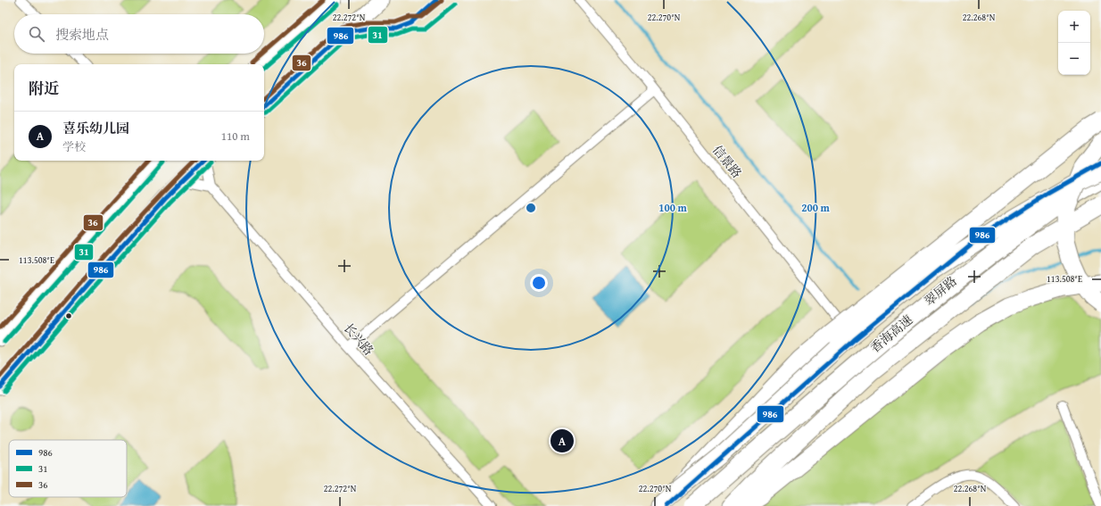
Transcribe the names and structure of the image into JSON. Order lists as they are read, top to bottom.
{
  "streets": {
    "highway": ["香海高速"],
    "main road": ["翠屏路"],
    "street": ["信景路", "长兴路"]
  },
  "crossings": [
    ["信景路", "翠屏路"]
  ],
  "lines": ["transit line 986", "transit line 36", "transit line 31"],
  "legend": ["986", "31", "36"],
  "page": {
    "map_buttons": ["+", "−"],
    "search": "搜索地点",
    "heading": "附近",
    "list": [
      {
        "mark": "A",
        "name": "喜乐幼儿园",
        "note": "学校",
        "value": "110 m"
      }
    ],
    "pins": "A"
  },
  "coordinates": [
    "22.272°N",
    "22.270°N",
    "22.268°N",
    "113.508°E"
  ],
  "rings": ["100 m", "200 m"]
}
